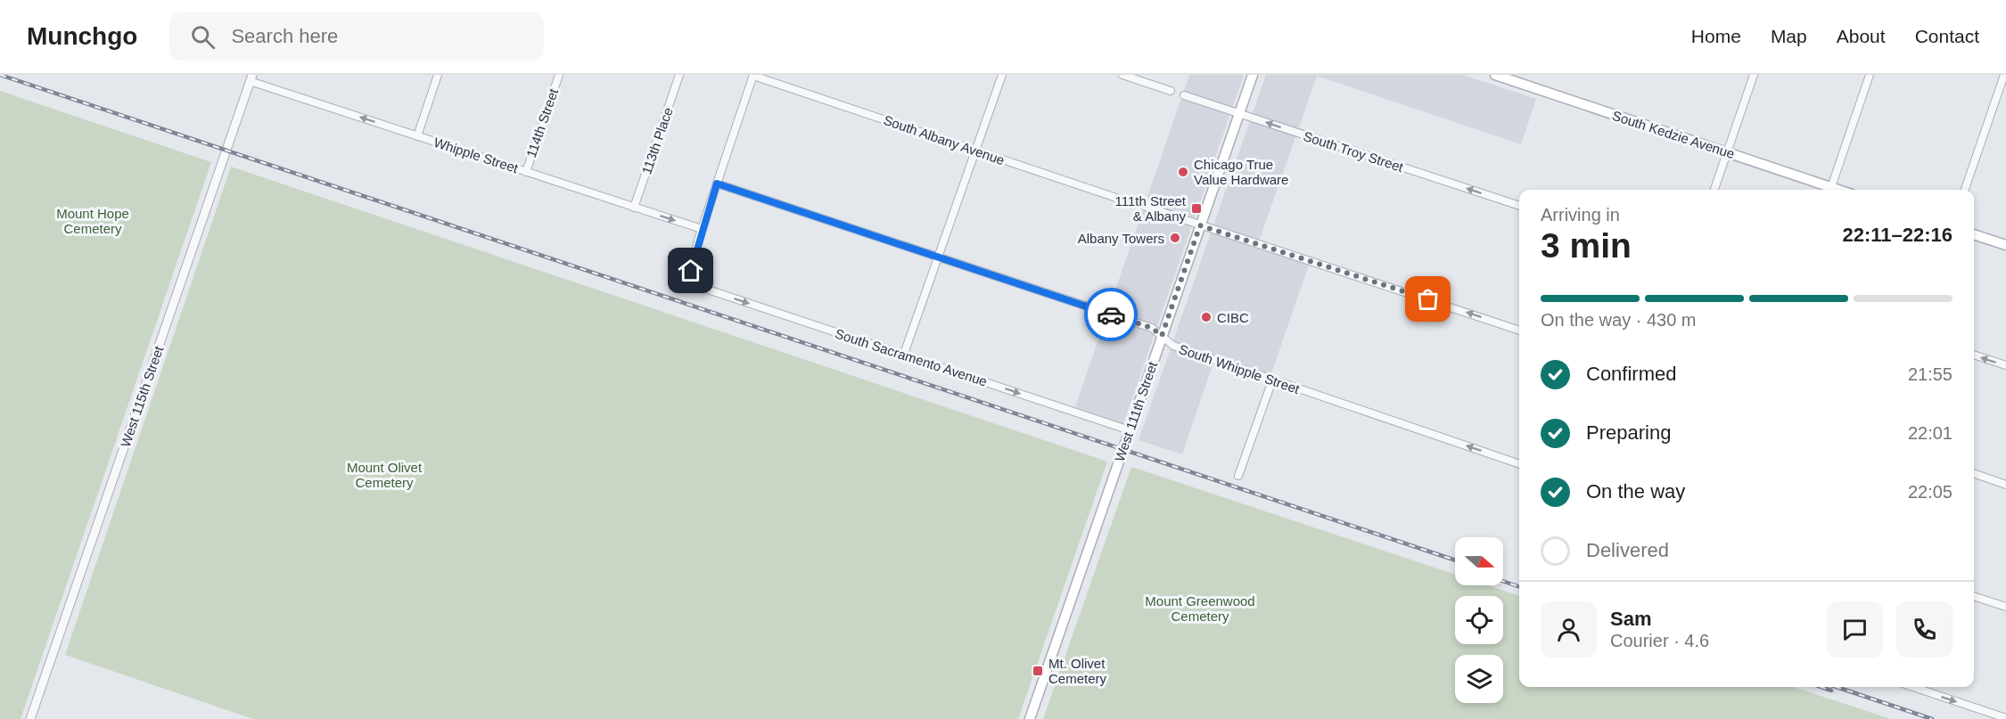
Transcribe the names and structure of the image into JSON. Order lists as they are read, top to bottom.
{
  "streets": {
    "main road": ["South Kedzie Avenue", "West 111th Street"],
    "street": [
      "114th Street",
      "South Albany Avenue",
      "113th Place",
      "South Troy Street",
      "Whipple Street",
      "South Sacramento Avenue",
      "South Whipple Street",
      "West 115th Street"
    ]
  },
  "crossings": [
    ["114th Street", "Whipple Street"],
    ["113th Place", "Whipple Street"],
    ["South Troy Street", "West 111th Street"],
    ["Whipple Street", "South Sacramento Avenue"],
    ["Whipple Street", "West 115th Street"],
    ["South Sacramento Avenue", "West 111th Street"],
    ["South Whipple Street", "West 111th Street"]
  ],
  "one_way": ["South Troy Street", "South Sacramento Avenue"],
  "parks": ["Mount Hope Cemetery", "Mount Olivet Cemetery", "Mount Greenwood Cemetery"],
  "places": {
    "other": ["Chicago True Value Hardware", "Albany Towers", "CIBC"],
    "transit": ["111th Street & Albany", "Mt. Olivet Cemetery"]
  },
  "north": "right",
  "page": {
    "header": "Munchgo",
    "search": "Search here",
    "nav": [
      "Home",
      "Map",
      "About",
      "Contact"
    ],
    "heading": ["3 min", "Arriving in", "22:11–22:16"],
    "panel": ["Sam", "Courier · 4.6"],
    "bar": "On the way · 430 m",
    "list": [
      ["Confirmed", "21:55"],
      ["Preparing", "22:01"],
      ["On the way", "22:05"],
      "Delivered"
    ]
  }
}
